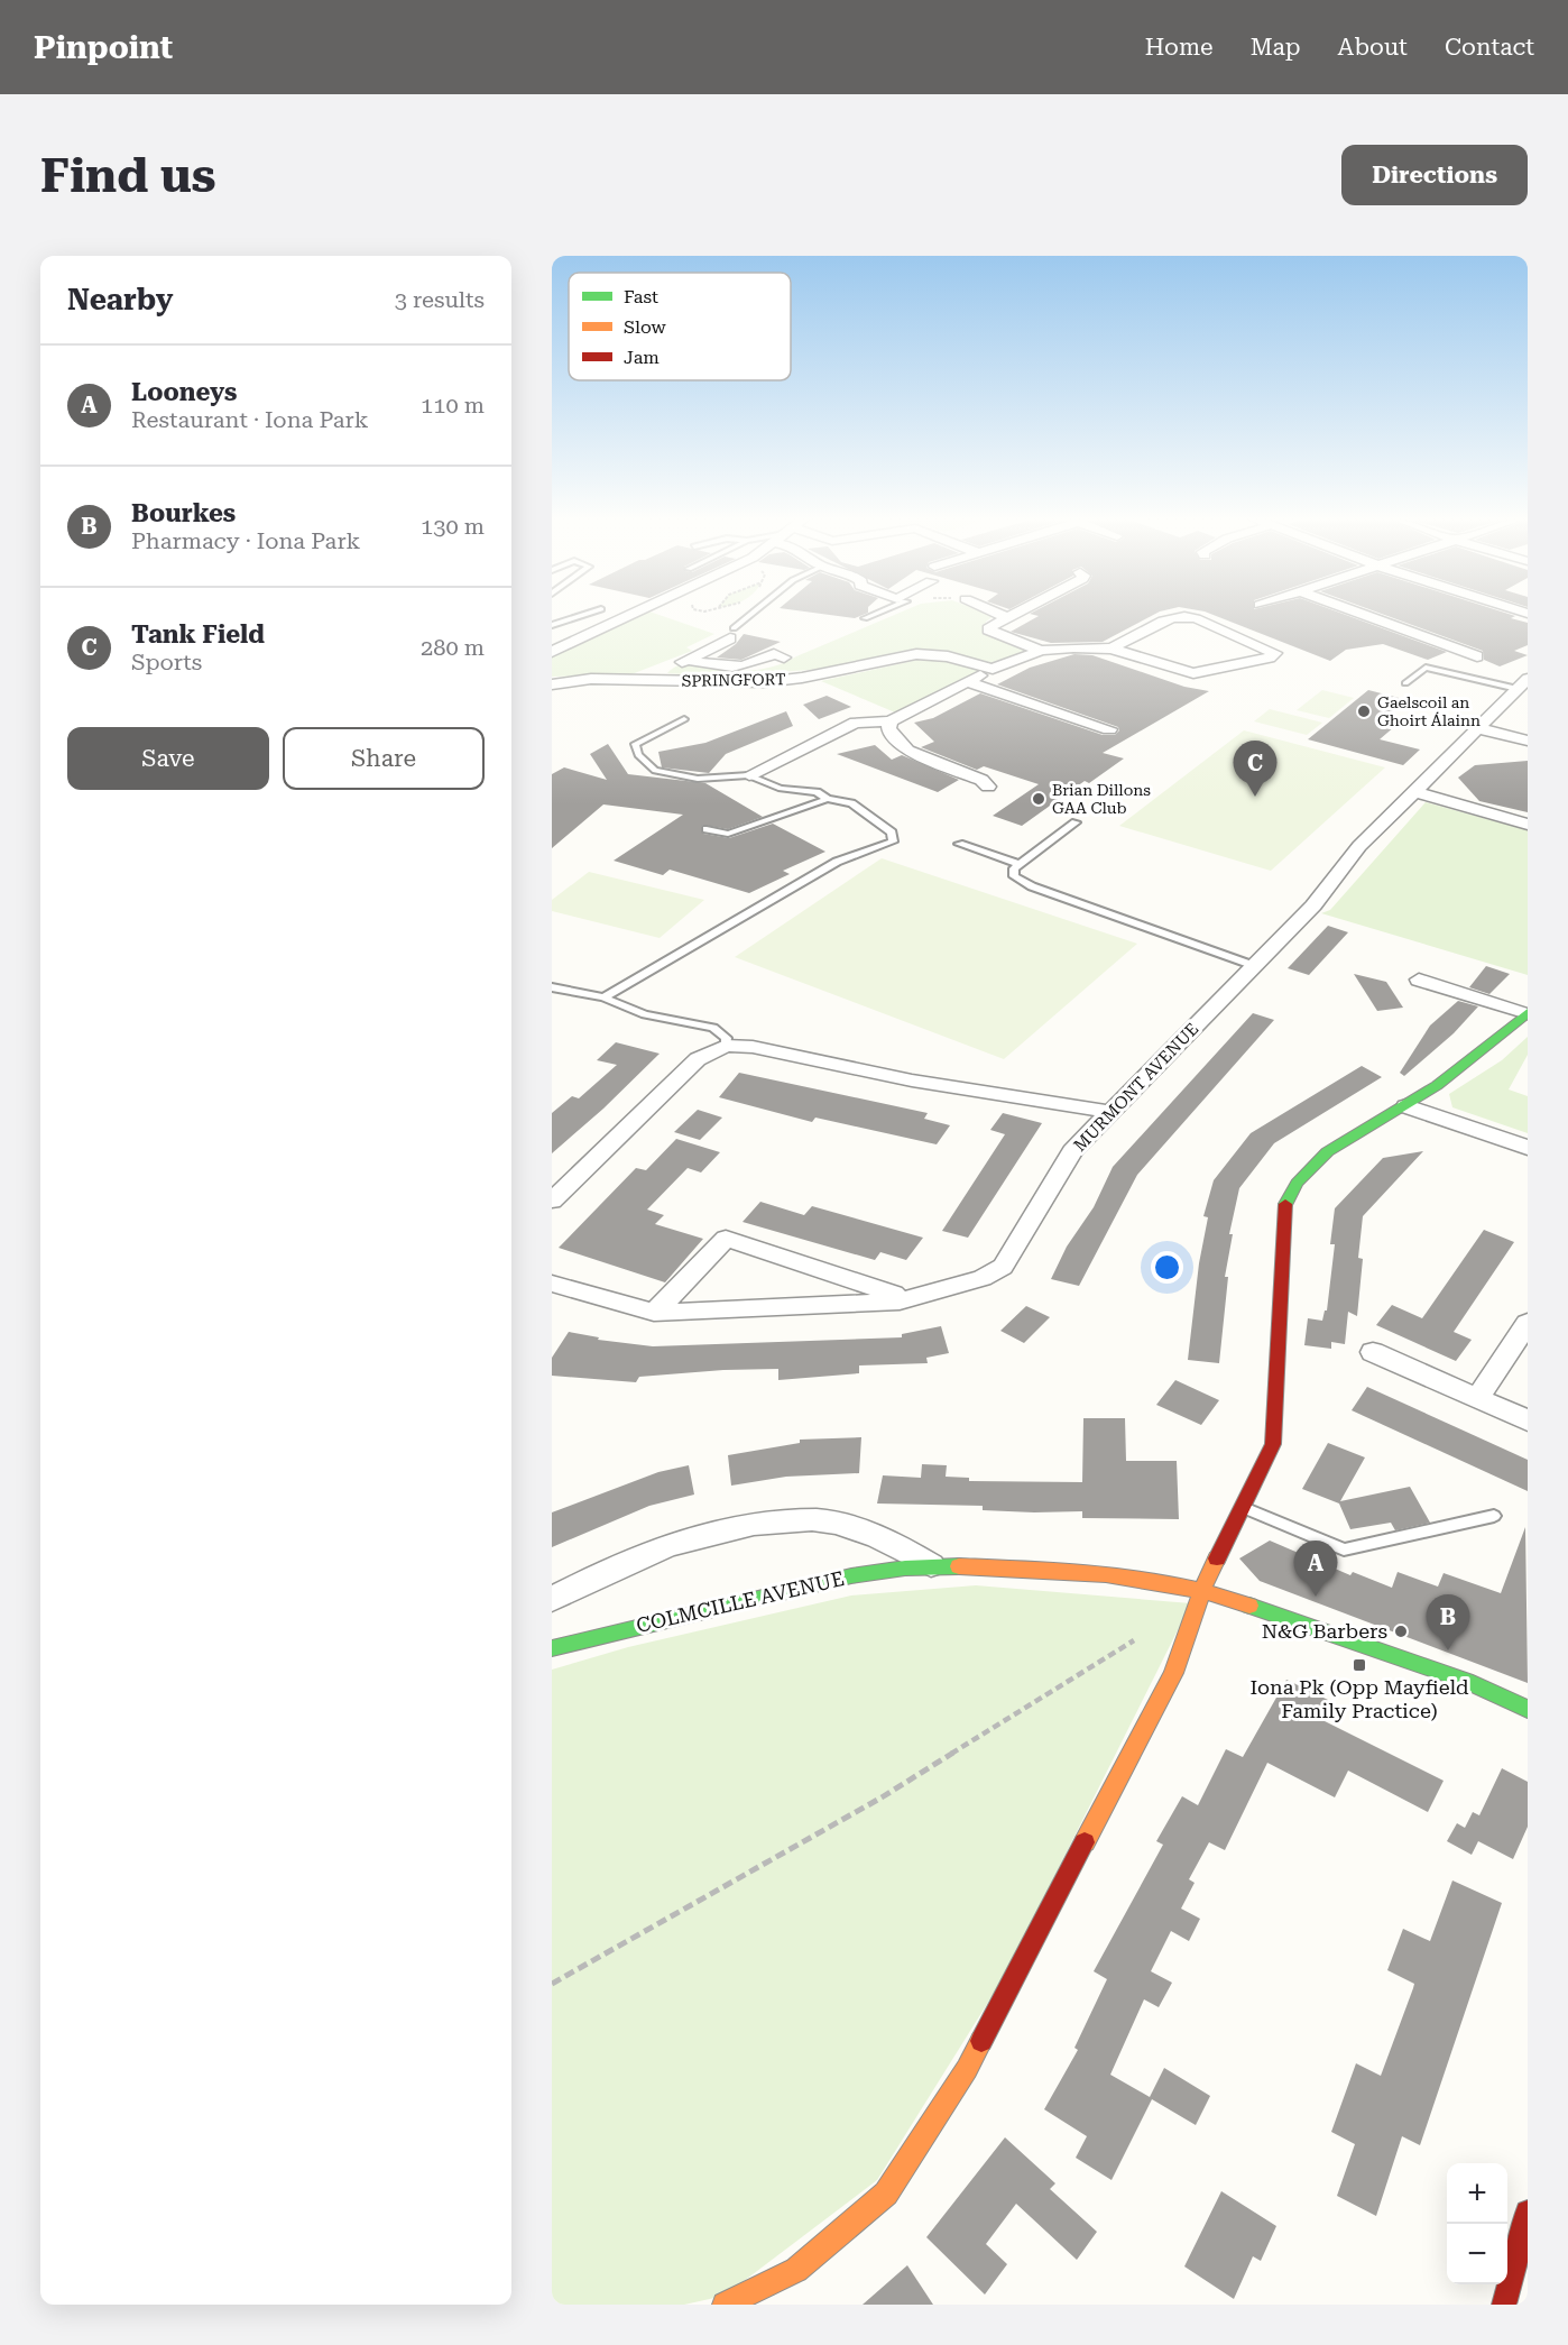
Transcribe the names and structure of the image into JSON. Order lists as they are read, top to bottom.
{
  "streets": {
    "street": ["SPRINGFORT", "MURMONT AVENUE", "COLMCILLE AVENUE"]
  },
  "places": {
    "other": ["Gaelscoil an Ghoirt Álainn", "Brian Dillons GAA Club", "N&G Barbers"],
    "transit": ["Iona Pk (Opp Mayfield Family Practice)"]
  },
  "legend": ["Fast", "Slow", "Jam"],
  "page": {
    "header": "Pinpoint",
    "nav": [
      "Home",
      "Map",
      "About",
      "Contact"
    ],
    "buttons": [
      "Directions",
      ["Save", "Share"]
    ],
    "title": "Find us",
    "heading": ["Nearby", "3 results"],
    "list": [
      {
        "mark": "A",
        "name": "Looneys",
        "note": "Restaurant · Iona Park",
        "value": "110 m"
      },
      {
        "mark": "B",
        "name": "Bourkes",
        "note": "Pharmacy · Iona Park",
        "value": "130 m"
      },
      {
        "mark": "C",
        "name": "Tank Field",
        "note": "Sports",
        "value": "280 m"
      }
    ],
    "pins": ["C", "A", "B"],
    "map_buttons": ["+", "−"]
  }
}
